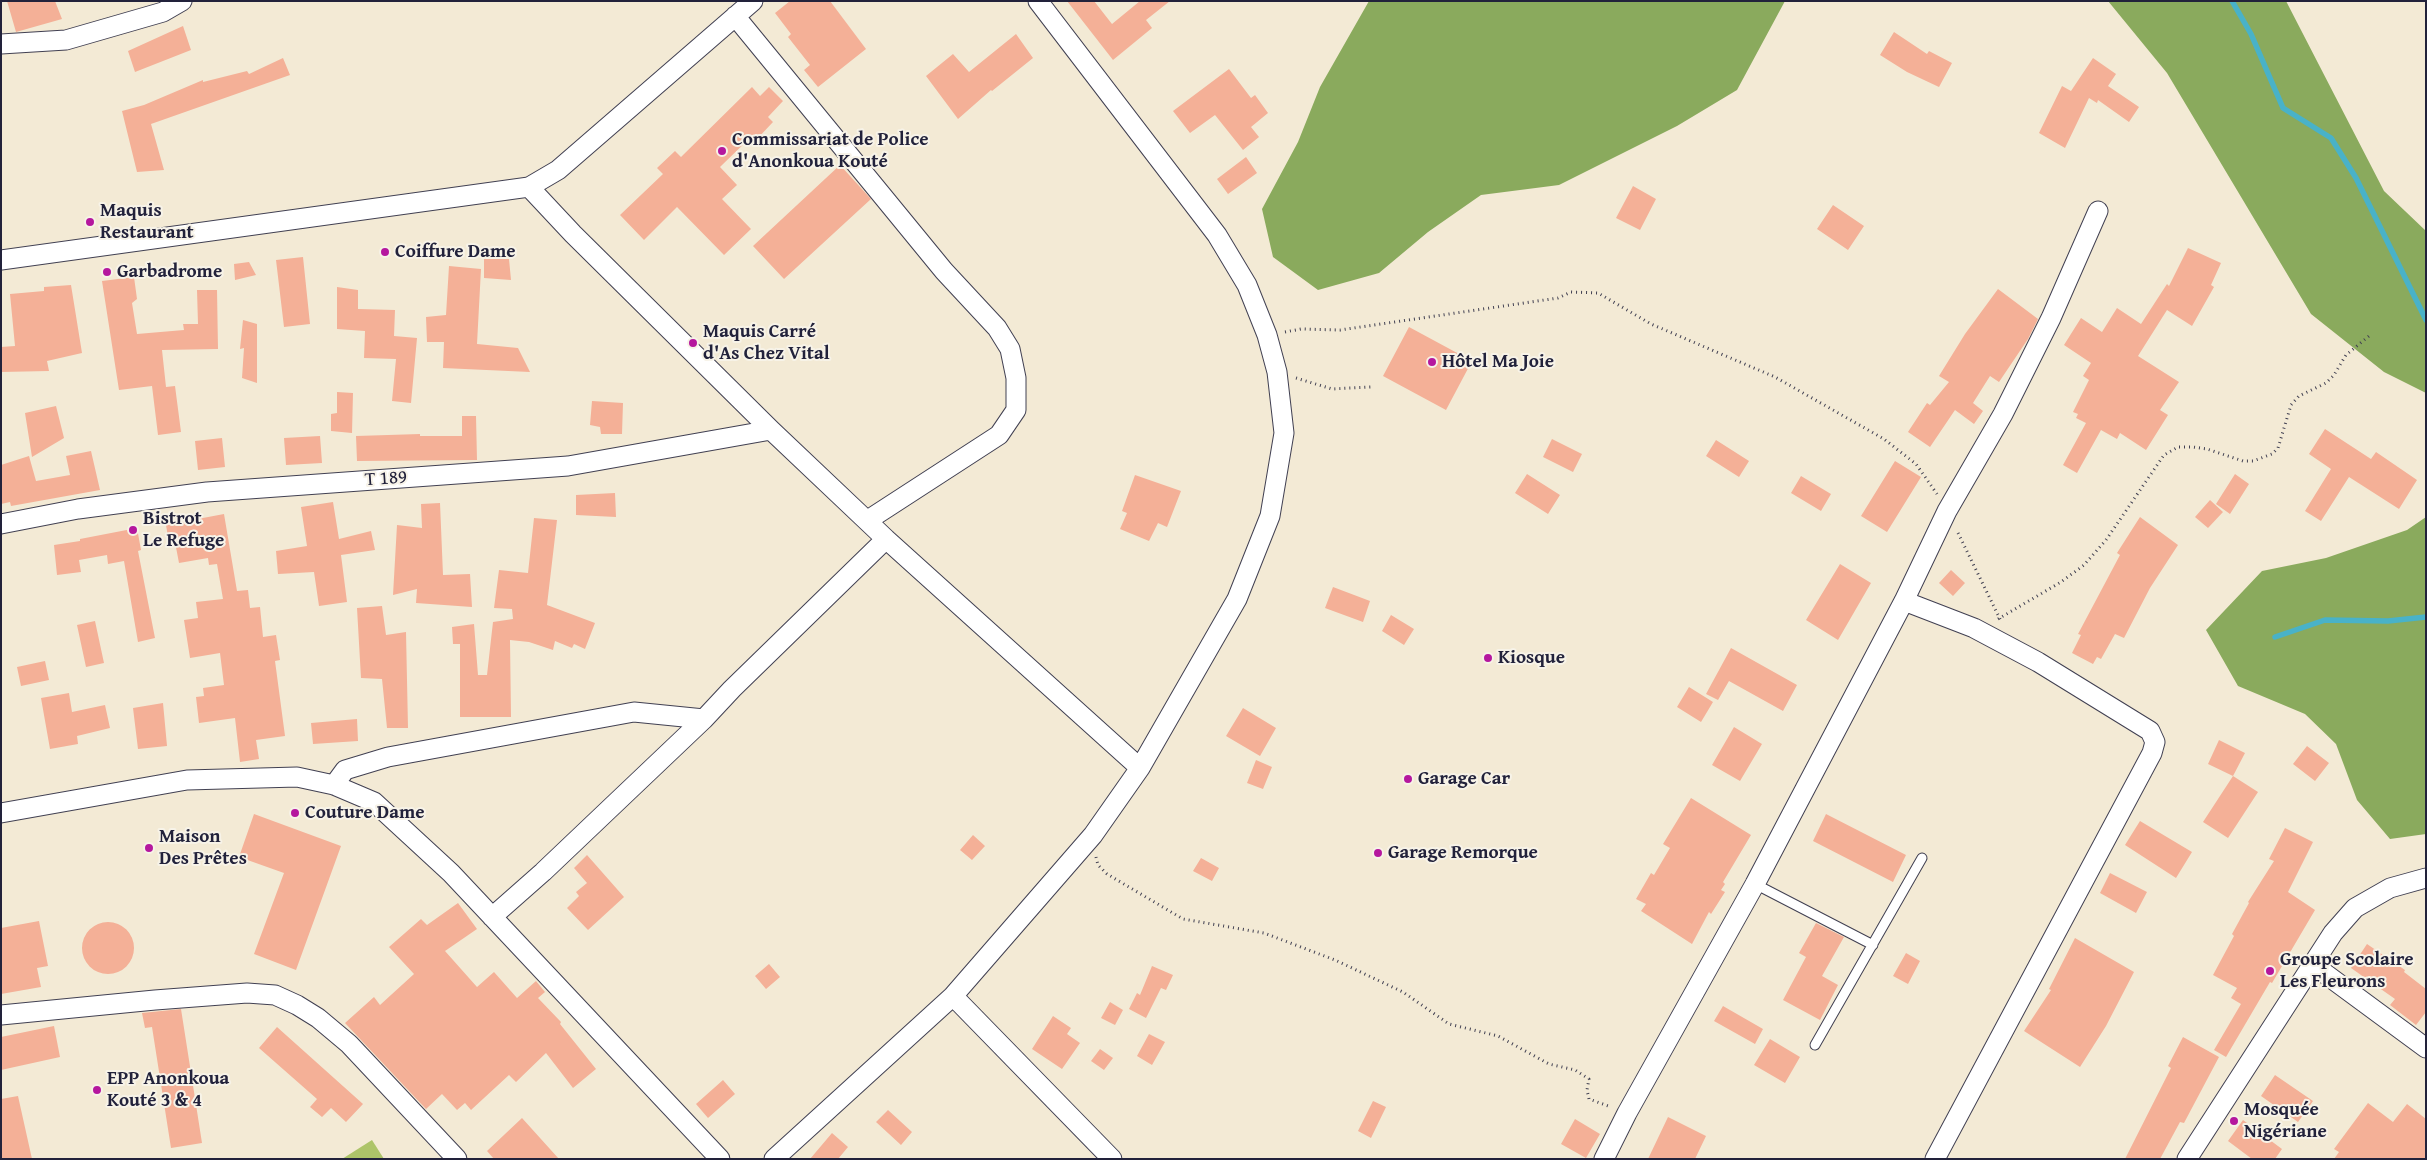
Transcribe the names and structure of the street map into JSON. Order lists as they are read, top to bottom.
{
  "streets": {
    "street": ["T 189"]
  },
  "places": [
    "Commissariat de Police d'Anonkoua Kouté",
    "Maquis Restaurant",
    "Coiffure Dame",
    "Garbadrome",
    "Maquis Carré d'As Chez Vital",
    "Hôtel Ma Joie",
    "Bistrot Le Refuge",
    "Kiosque",
    "Garage Car",
    "Couture Dame",
    "Maison Des Prêtes",
    "Garage Remorque",
    "Groupe Scolaire Les Fleurons",
    "EPP Anonkoua Kouté 3 & 4",
    "Mosquée Nigériane"
  ]
}
